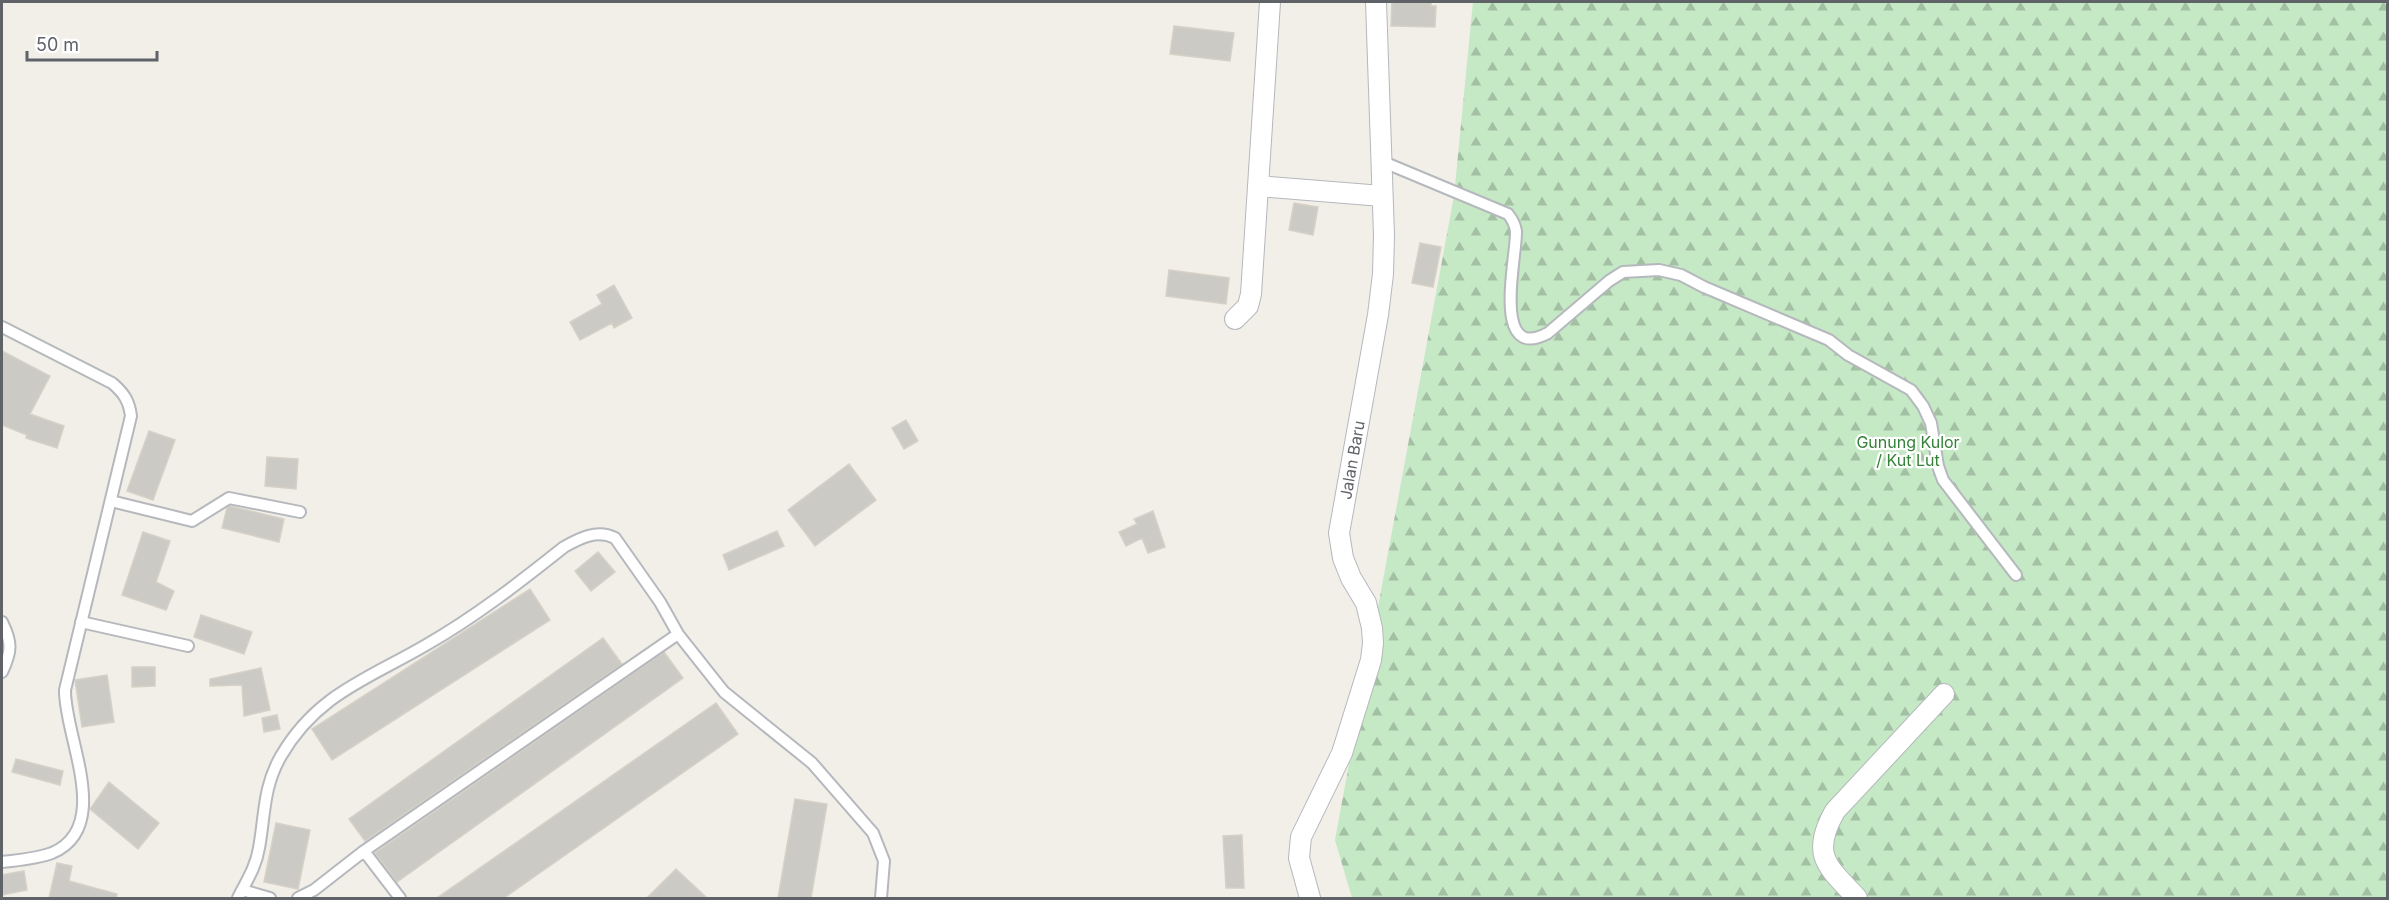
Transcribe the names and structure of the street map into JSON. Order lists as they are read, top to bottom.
{
  "streets": {
    "street": ["Jalan Baru"]
  },
  "parks": ["Gunung Kulor / Kut Lut"],
  "scale_bar": "50 m"
}
